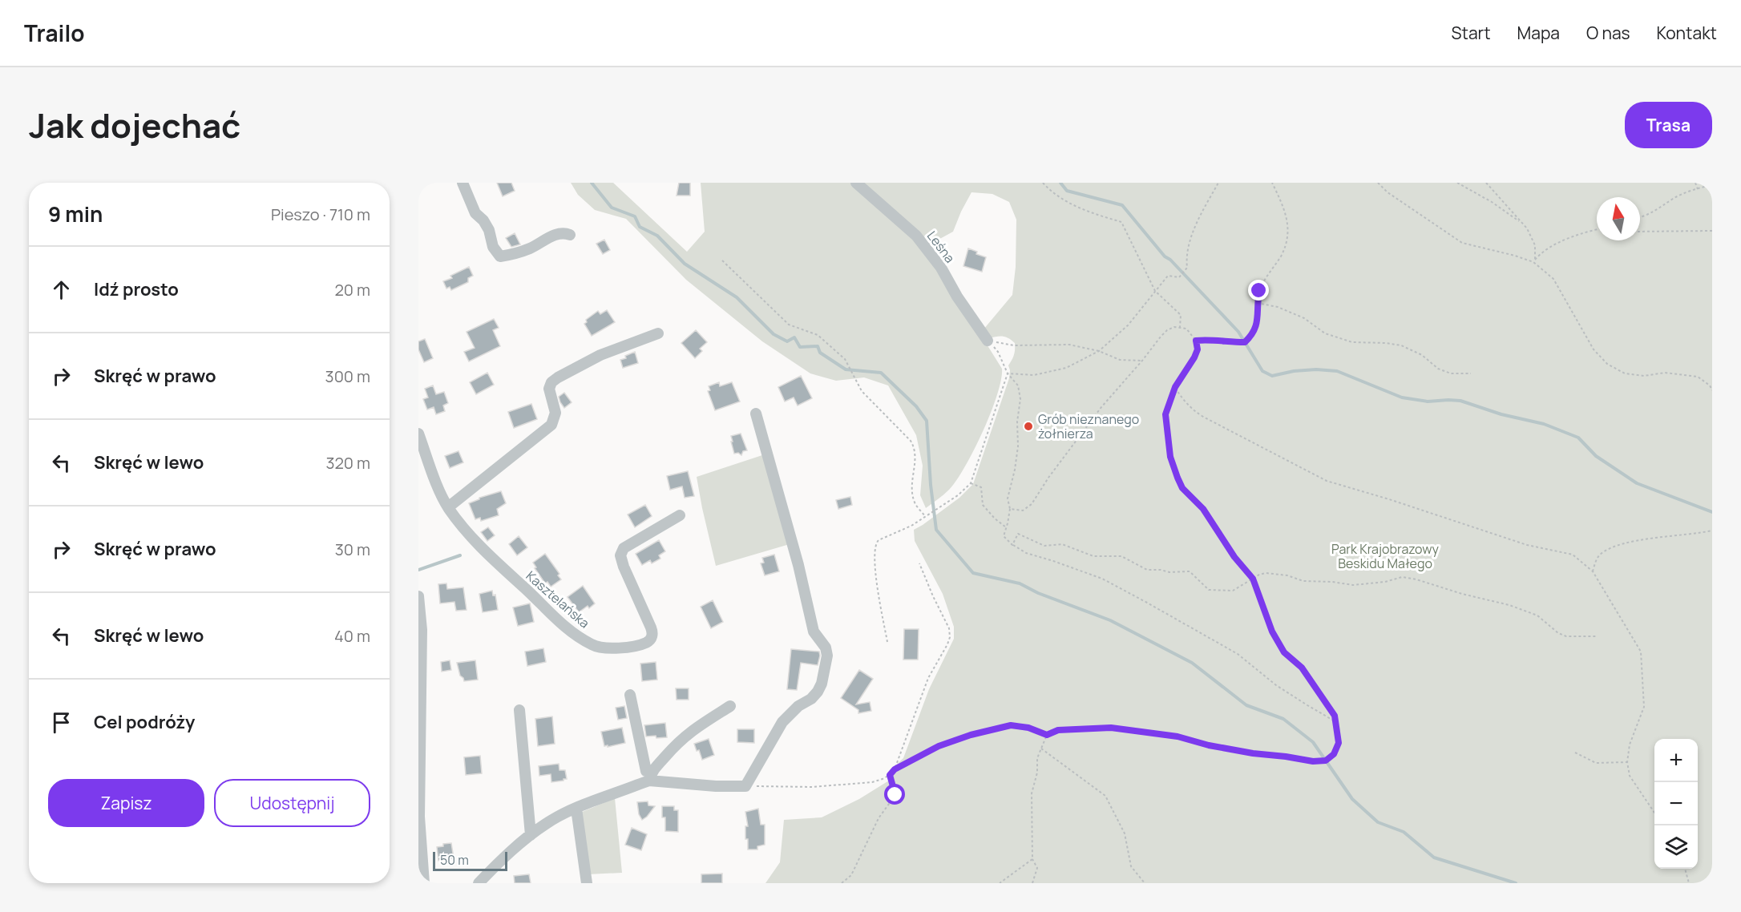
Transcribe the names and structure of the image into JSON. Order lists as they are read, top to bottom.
{
  "streets": {
    "street": ["Leśna", "Kasztelańska"]
  },
  "parks": ["Park Krajobrazowy Beskidu Małego"],
  "places": ["Grób nieznanego żołnierza"],
  "scale_bar": "50 m",
  "north": "top",
  "page": {
    "header": "Trailo",
    "nav": [
      "Start",
      "Mapa",
      "O nas",
      "Kontakt"
    ],
    "title": "Jak dojechać",
    "buttons": [
      "Trasa",
      ["Zapisz", "Udostępnij"]
    ],
    "heading": ["9 min", "Pieszo · 710 m"],
    "list": [
      ["Idź prosto", "20 m"],
      ["Skręć w prawo", "300 m"],
      ["Skręć w lewo", "320 m"],
      ["Skręć w prawo", "30 m"],
      ["Skręć w lewo", "40 m"],
      "Cel podróży"
    ],
    "map_buttons": ["+", "−"],
    "scale": "50 m"
  }
}
